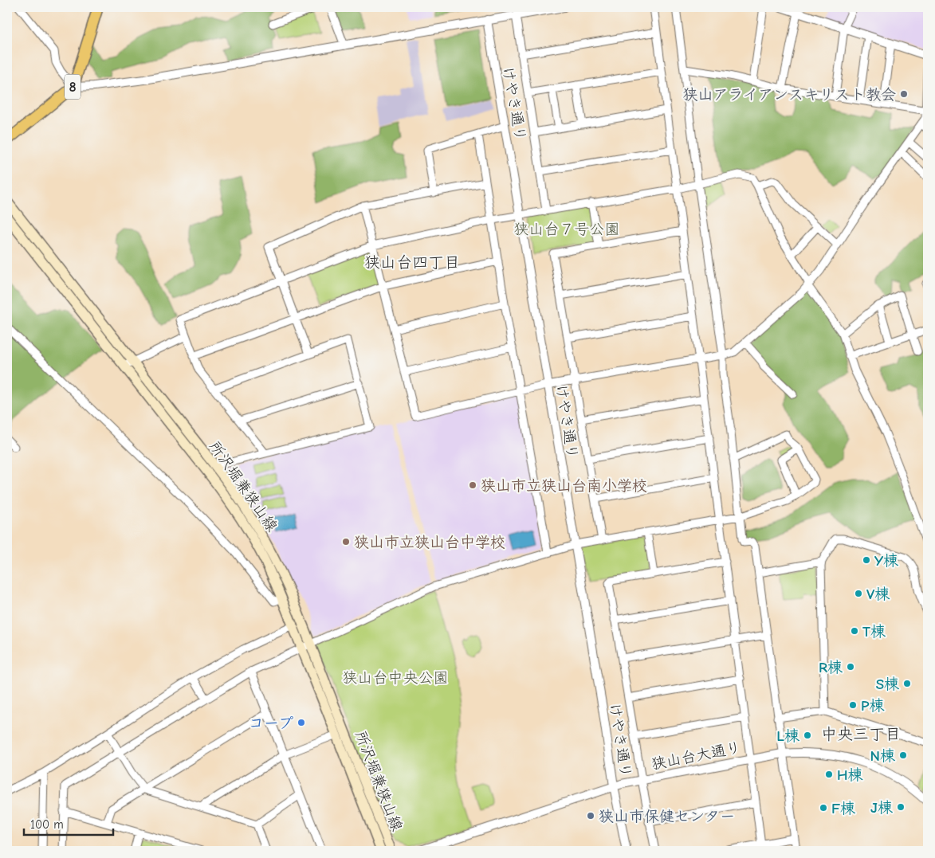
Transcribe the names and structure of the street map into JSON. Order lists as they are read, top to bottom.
{
  "streets": {
    "main road": ["8", "所沢堀兼狭山線"],
    "street": ["けやき通り", "狭山台大通り"]
  },
  "crossings": [
    ["けやき通り", "狭山台大通り"]
  ],
  "districts": ["狭山台四丁目", "中央三丁目"],
  "parks": ["狭山台７号公園", "狭山台中央公園"],
  "places": [
    "狭山アライアンスキリスト教会",
    "狭山市立狭山台南小学校",
    "狭山市立狭山台中学校",
    "Y棟",
    "V棟",
    "T棟",
    "R棟",
    "S棟",
    "P棟",
    "コープ",
    "L棟",
    "N棟",
    "H棟",
    "J棟",
    "F棟",
    "狭山市保健センター"
  ],
  "scale_bar": "100 m"
}
